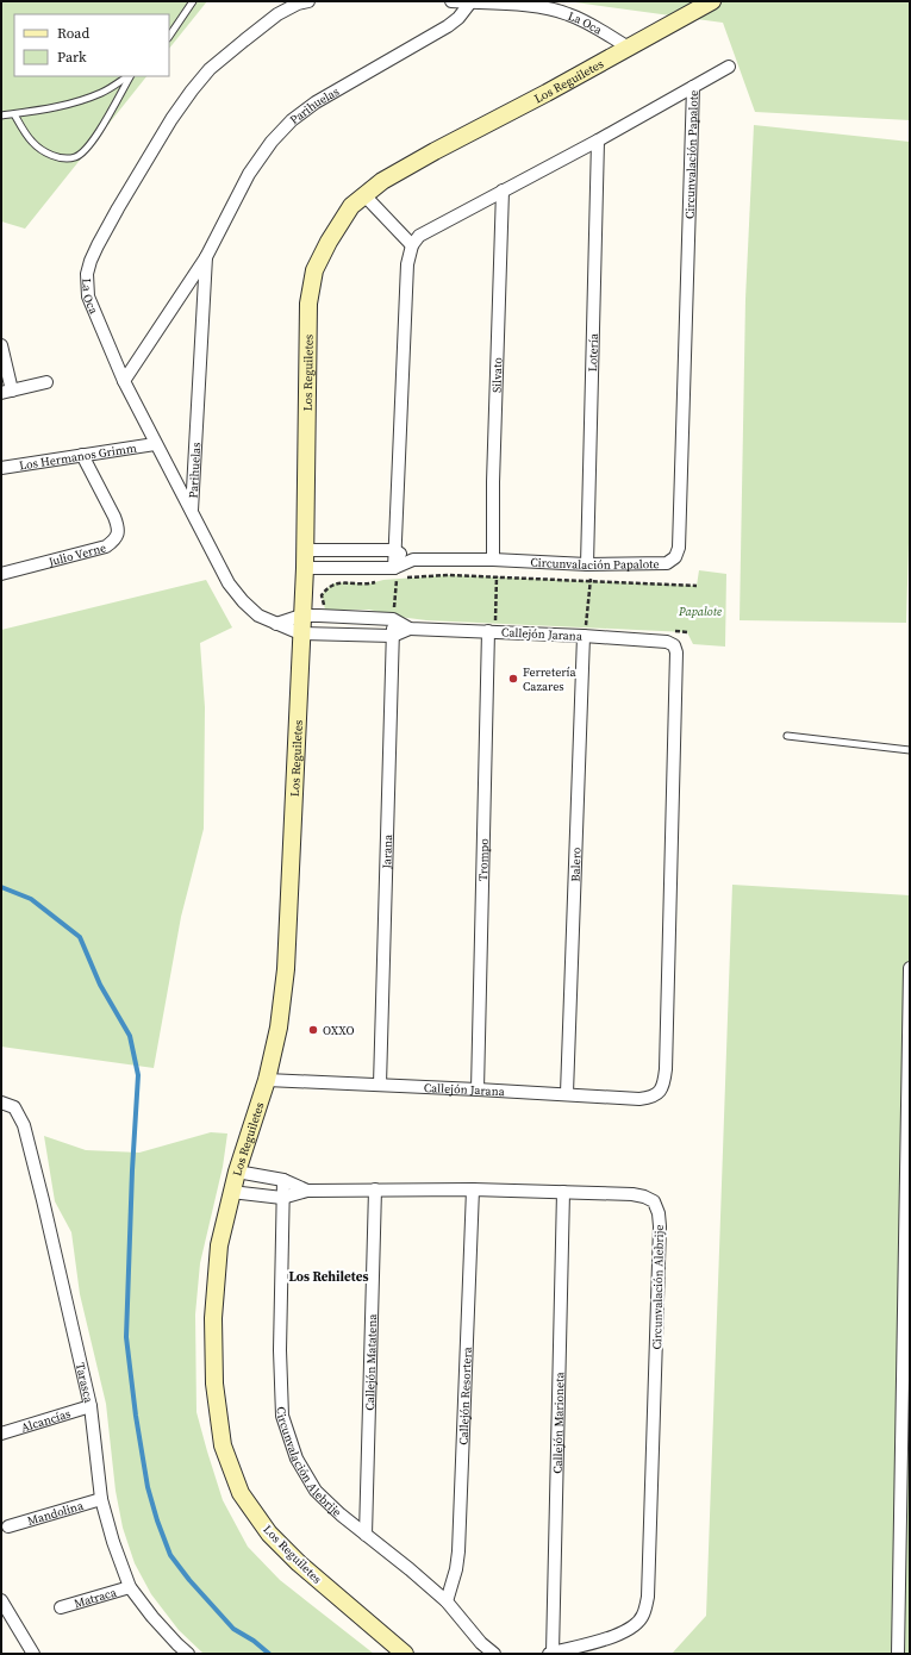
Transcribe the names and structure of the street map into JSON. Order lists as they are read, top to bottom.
{
  "streets": {
    "street": [
      "La Oca",
      "Los Reguiletes",
      "Parihuelas",
      "Circunvalación Papalote",
      "Lotería",
      "Silvato",
      "Los Hermanos Grimm",
      "Julio Verne",
      "Callejón Jarana",
      "Jarana",
      "Trompo",
      "Balero",
      "Circunvalación Alebrije",
      "Callejón Matatena",
      "Tarasca",
      "Callejón Resortera",
      "Alcancías",
      "Callejón Marioneta",
      "Mandolina",
      "Matraca"
    ]
  },
  "crossings": [
    ["La Oca", "Los Reguiletes"],
    ["La Oca", "Parihuelas"],
    ["La Oca", "Los Hermanos Grimm"],
    ["La Oca", "Callejón Jarana"],
    ["Los Reguiletes", "Callejón Jarana"],
    ["Circunvalación Papalote", "Lotería"],
    ["Circunvalación Papalote", "Silvato"],
    ["Los Hermanos Grimm", "Julio Verne"],
    ["Callejón Jarana", "Jarana"],
    ["Callejón Jarana", "Trompo"],
    ["Callejón Jarana", "Balero"],
    ["Circunvalación Alebrije", "Callejón Matatena"],
    ["Circunvalación Alebrije", "Callejón Resortera"],
    ["Circunvalación Alebrije", "Callejón Marioneta"],
    ["Tarasca", "Alcancías"],
    ["Tarasca", "Mandolina"],
    ["Tarasca", "Matraca"]
  ],
  "districts": ["Los Rehiletes"],
  "parks": ["Papalote"],
  "places": ["Ferretería Cazares", "OXXO"],
  "legend": ["Road", "Park"]
}
